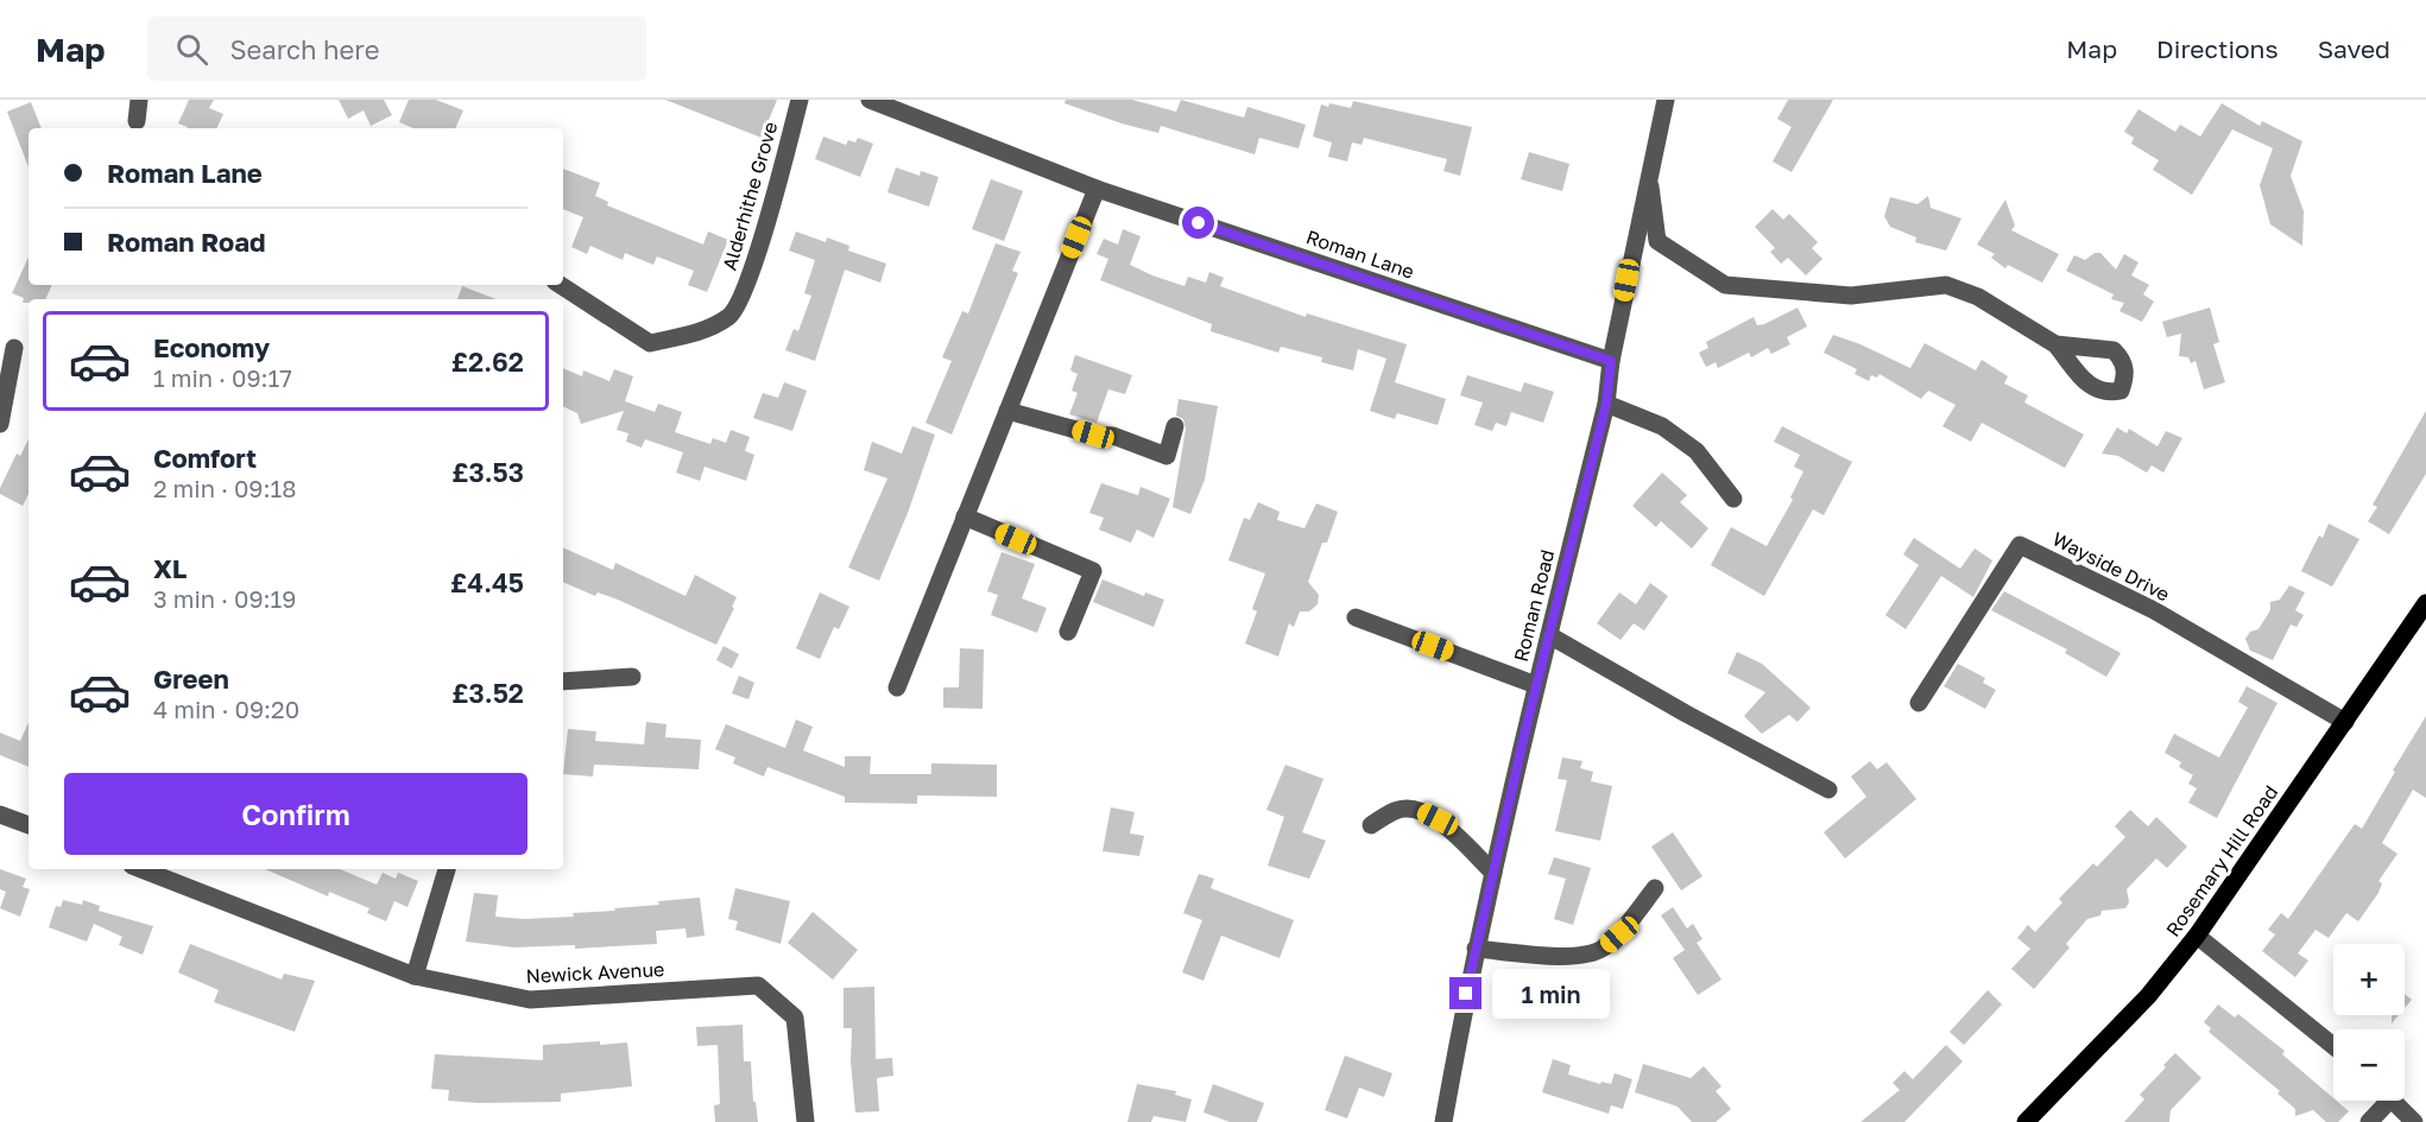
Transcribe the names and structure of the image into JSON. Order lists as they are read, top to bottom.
{
  "streets": {
    "main road": ["Rosemary Hill Road"],
    "street": [
      "Alderhithe Grove",
      "Roman Lane",
      "Wayside Drive",
      "Roman Road",
      "Newick Avenue"
    ]
  },
  "crossings": [
    ["Roman Lane", "Roman Road"],
    ["Wayside Drive", "Rosemary Hill Road"]
  ],
  "page": {
    "header": "Map",
    "search": "Search here",
    "nav": ["Map", "Directions", "Saved"],
    "banner": ["Roman Lane", "Roman Road"],
    "list": [
      {
        "name": "Economy",
        "note": "1 min · 09:17",
        "value": "£2.62"
      },
      {
        "name": "Comfort",
        "note": "2 min · 09:18",
        "value": "£3.53"
      },
      {
        "name": "XL",
        "note": "3 min · 09:19",
        "value": "£4.45"
      },
      {
        "name": "Green",
        "note": "4 min · 09:20",
        "value": "£3.52"
      }
    ],
    "buttons": "Confirm",
    "map_buttons": ["+", "−"],
    "bubble": "1 min"
  }
}
